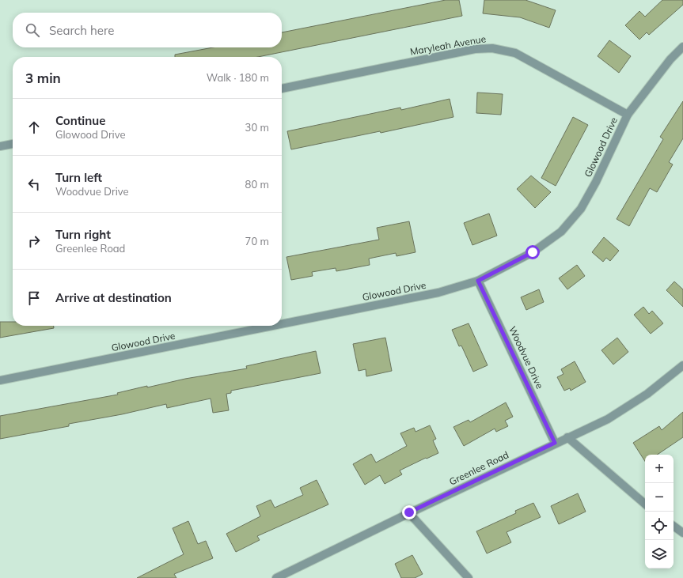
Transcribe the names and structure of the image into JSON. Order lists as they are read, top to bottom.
{
  "streets": {
    "street": [
      "Maryleah Avenue",
      "Glowood Drive",
      "Woodvue Drive",
      "Greenlee Road"
    ]
  },
  "crossings": [
    ["Maryleah Avenue", "Glowood Drive"],
    ["Glowood Drive", "Woodvue Drive"],
    ["Woodvue Drive", "Greenlee Road"]
  ],
  "page": {
    "search": "Search here",
    "heading": ["3 min", "Walk · 180 m"],
    "list": [
      ["Continue", "Glowood Drive", "30 m"],
      ["Turn left", "Woodvue Drive", "80 m"],
      ["Turn right", "Greenlee Road", "70 m"],
      "Arrive at destination"
    ],
    "map_buttons": ["+", "−"]
  }
}
